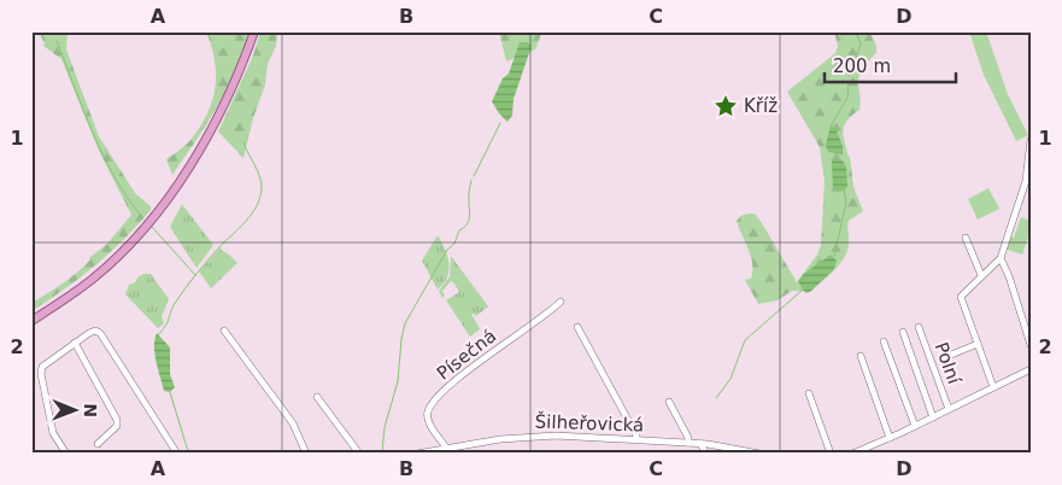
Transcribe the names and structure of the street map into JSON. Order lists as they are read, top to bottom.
{
  "streets": {
    "street": ["Písečná", "Polní", "Šilheřovická"]
  },
  "crossings": [
    ["Písečná", "Šilheřovická"]
  ],
  "places": {
    "place": ["Kříž"]
  },
  "scale_bar": "200 m",
  "north": "right",
  "grid": {
    "columns": [
      "A",
      "B",
      "C",
      "D"
    ],
    "rows": ["1", "2"]
  }
}
